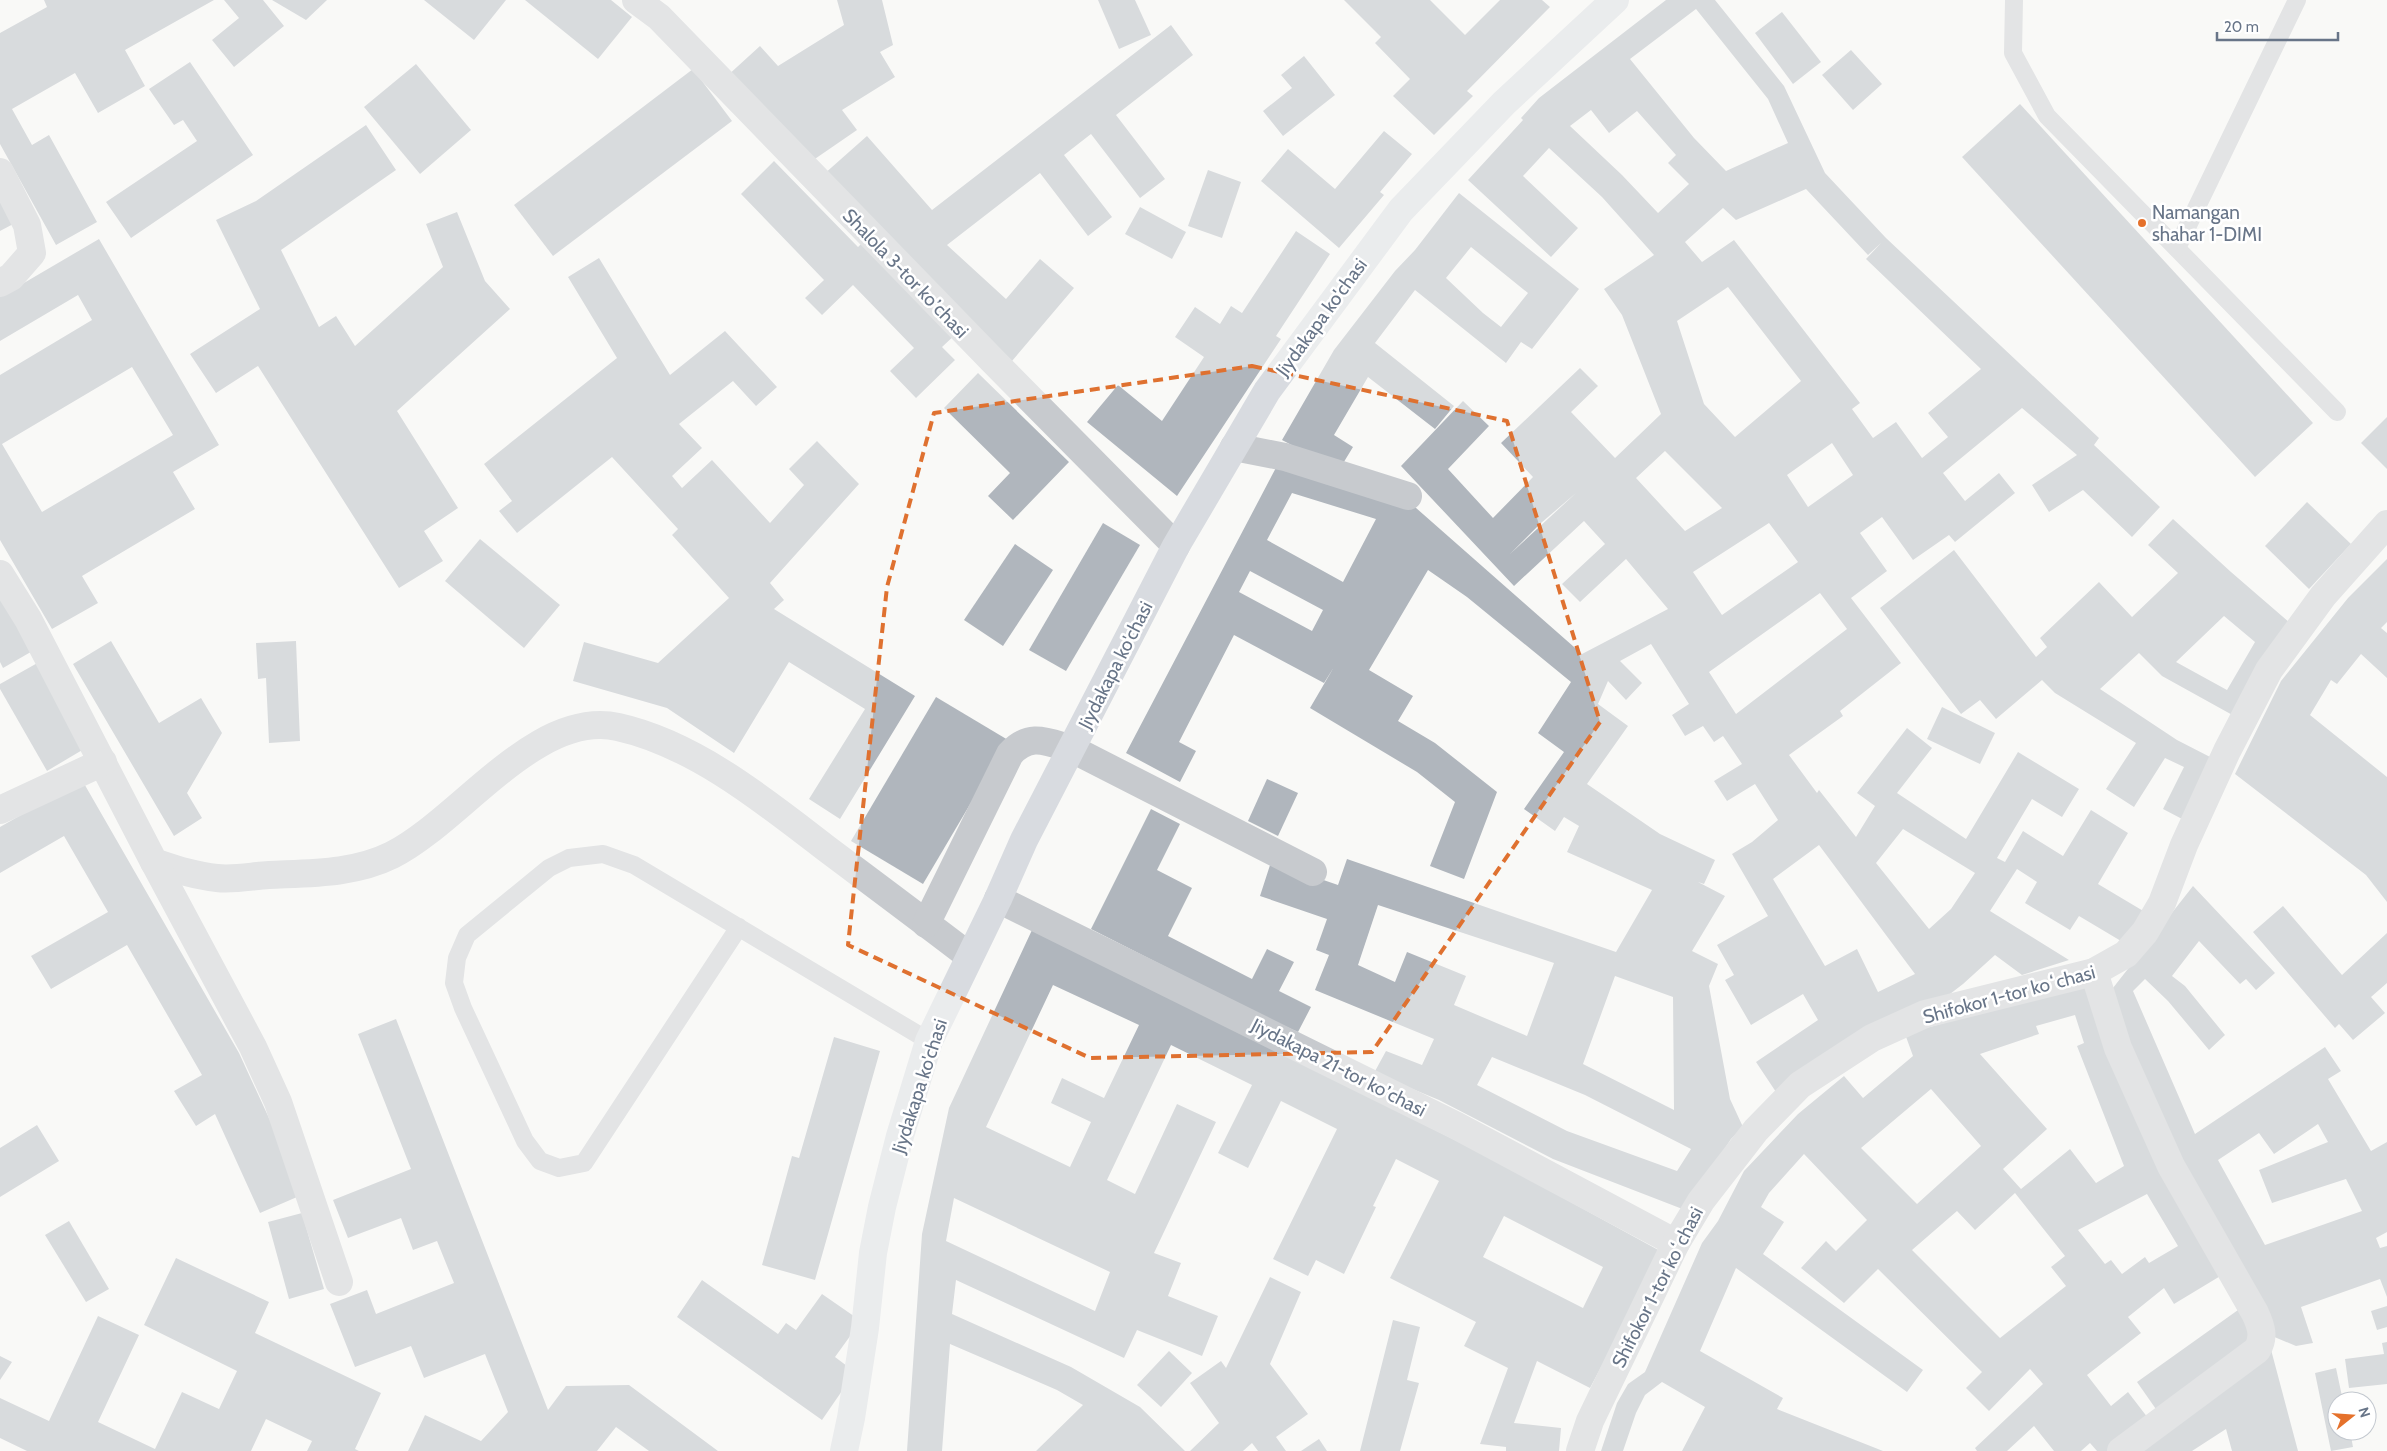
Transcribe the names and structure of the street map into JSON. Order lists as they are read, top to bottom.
{
  "streets": {
    "street": [
      "Shalola 3-tor koʼchasi",
      "Jiydakapa ko'chasi",
      "Shifokor 1-tor koʻchasi",
      "Jiydakapa 21-tor koʼchasi"
    ]
  },
  "crossings": [
    ["Shalola 3-tor koʼchasi", "Jiydakapa ko'chasi"],
    ["Jiydakapa ko'chasi", "Jiydakapa 21-tor koʼchasi"],
    ["Shifokor 1-tor koʻchasi", "Jiydakapa 21-tor koʼchasi"]
  ],
  "places": ["Namangan shahar 1-DIMI"],
  "scale_bar": "20 m",
  "north": "right"
}
